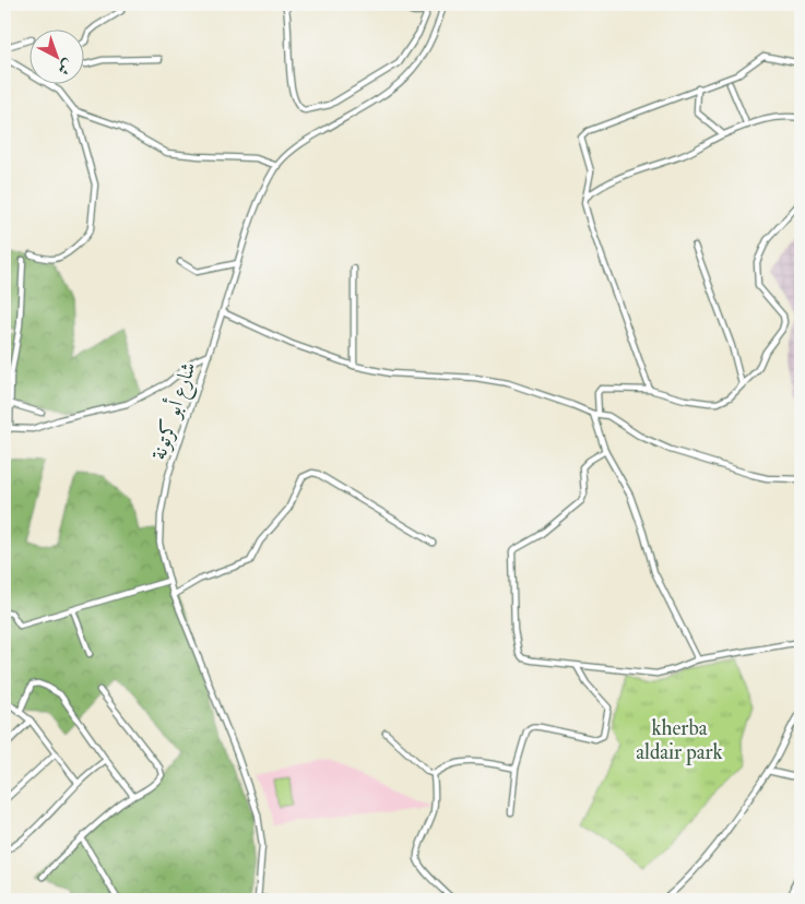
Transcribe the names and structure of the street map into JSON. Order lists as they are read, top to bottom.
{
  "streets": {
    "street": ["شارع أبو كرتونة"]
  },
  "parks": ["kherba aldair park"],
  "north": "bottom right"
}
